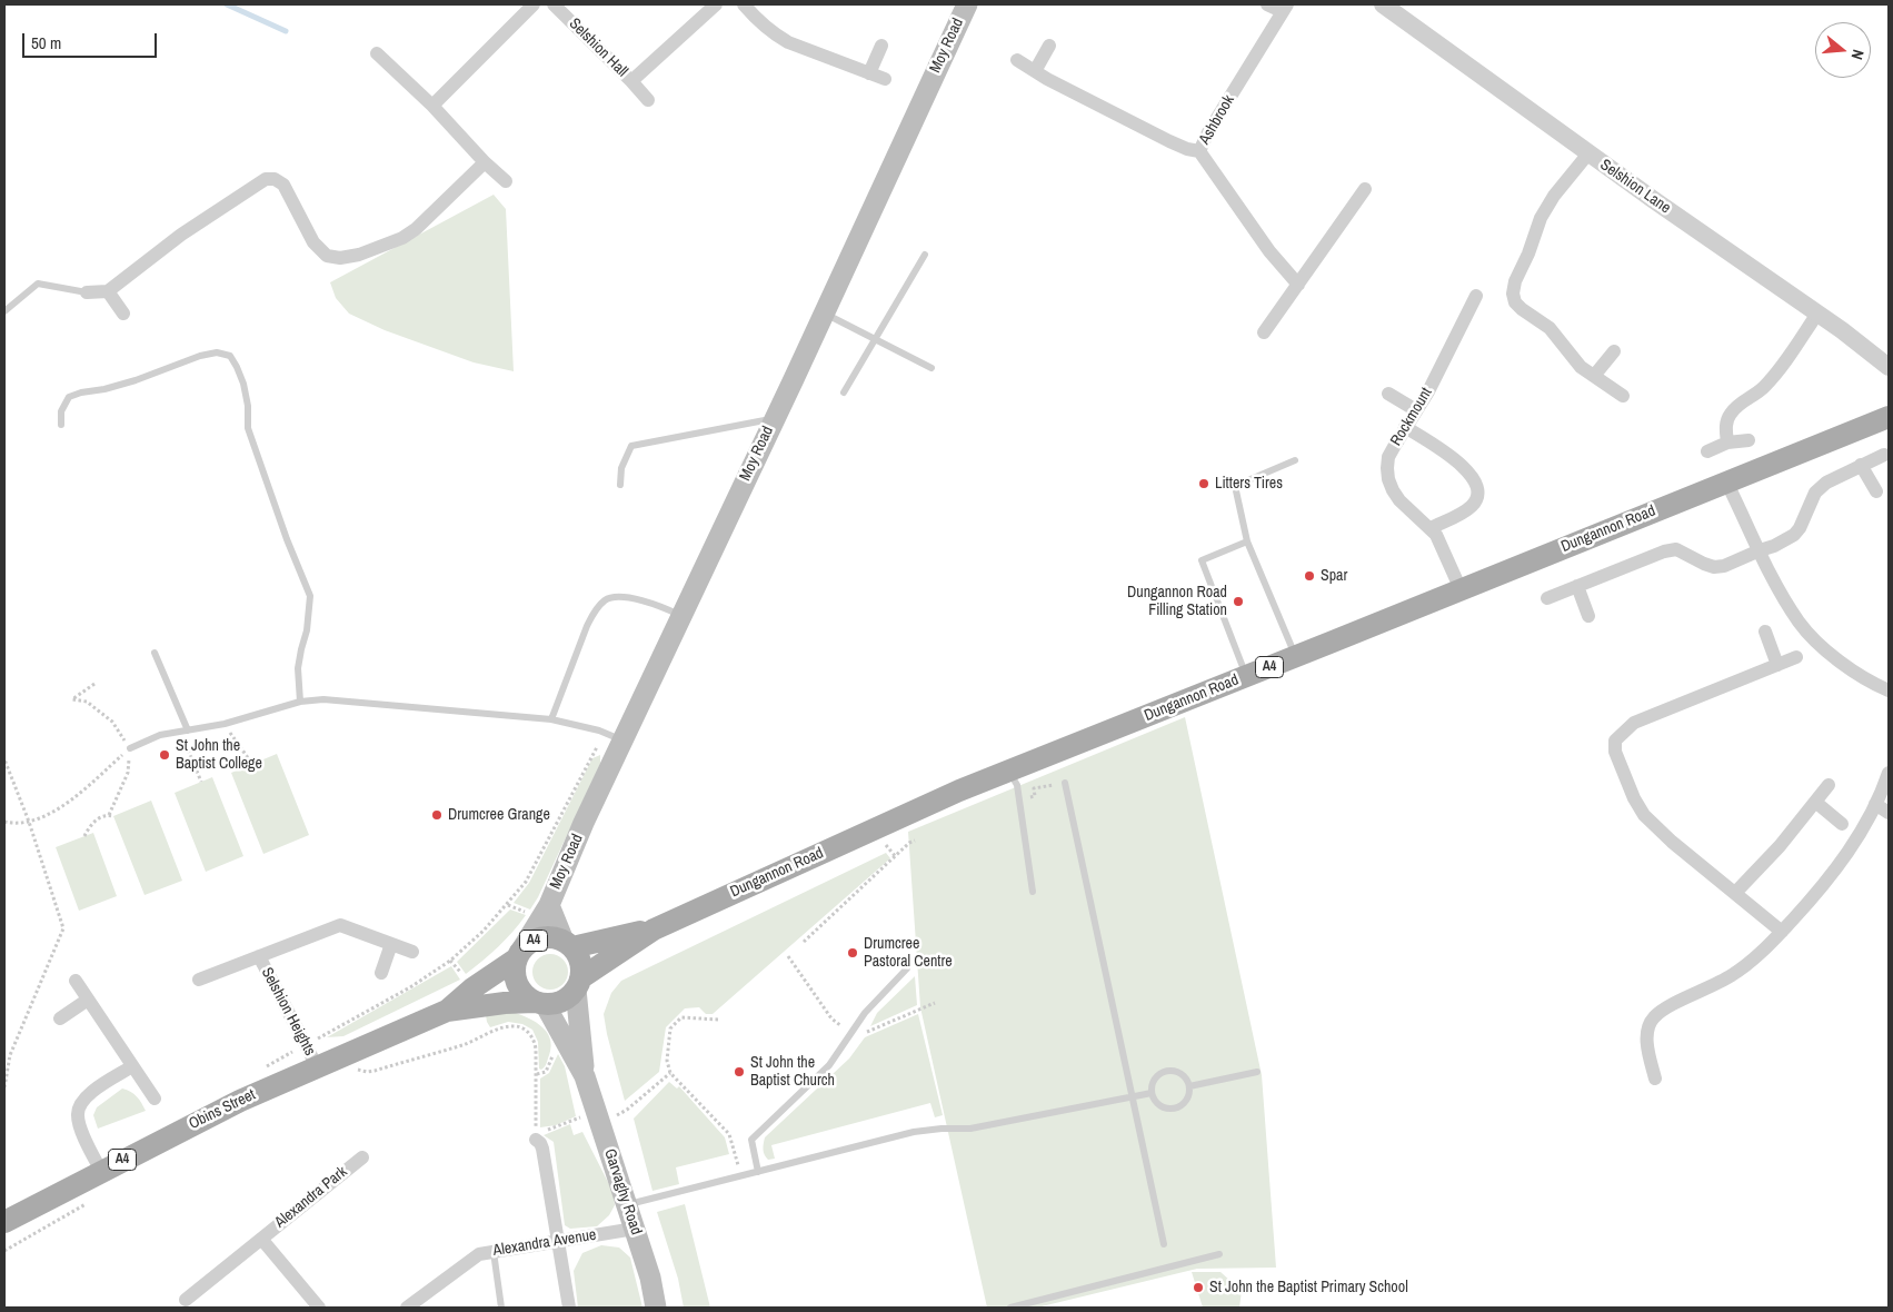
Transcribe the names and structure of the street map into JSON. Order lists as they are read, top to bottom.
{
  "streets": {
    "main road": [
      "Moy Road",
      "Dungannon Road",
      "A4",
      "Obins Street",
      "Garvaghy Road"
    ],
    "street": [
      "Selshion Hall",
      "Ashbrook",
      "Selshion Lane",
      "Rockmount",
      "Selshion Heights",
      "Alexandra Park",
      "Alexandra Avenue"
    ]
  },
  "crossings": [
    ["Moy Road", "Dungannon Road"],
    ["Moy Road", "A4"],
    ["Moy Road", "Obins Street"],
    ["Moy Road", "Garvaghy Road"],
    ["Rockmount", "Dungannon Road"],
    ["Dungannon Road", "A4"],
    ["Dungannon Road", "Obins Street"],
    ["Dungannon Road", "Garvaghy Road"],
    ["A4", "Obins Street"],
    ["A4", "Garvaghy Road"],
    ["Selshion Heights", "Obins Street"],
    ["Obins Street", "Garvaghy Road"],
    ["Garvaghy Road", "Alexandra Avenue"]
  ],
  "places": [
    "Litters Tires",
    "Spar",
    "Dungannon Road Filling Station",
    "St John the Baptist College",
    "Drumcree Grange",
    "Drumcree Pastoral Centre",
    "St John the Baptist Church",
    "St John the Baptist Primary School"
  ],
  "scale_bar": "50 m",
  "north": "right"
}
